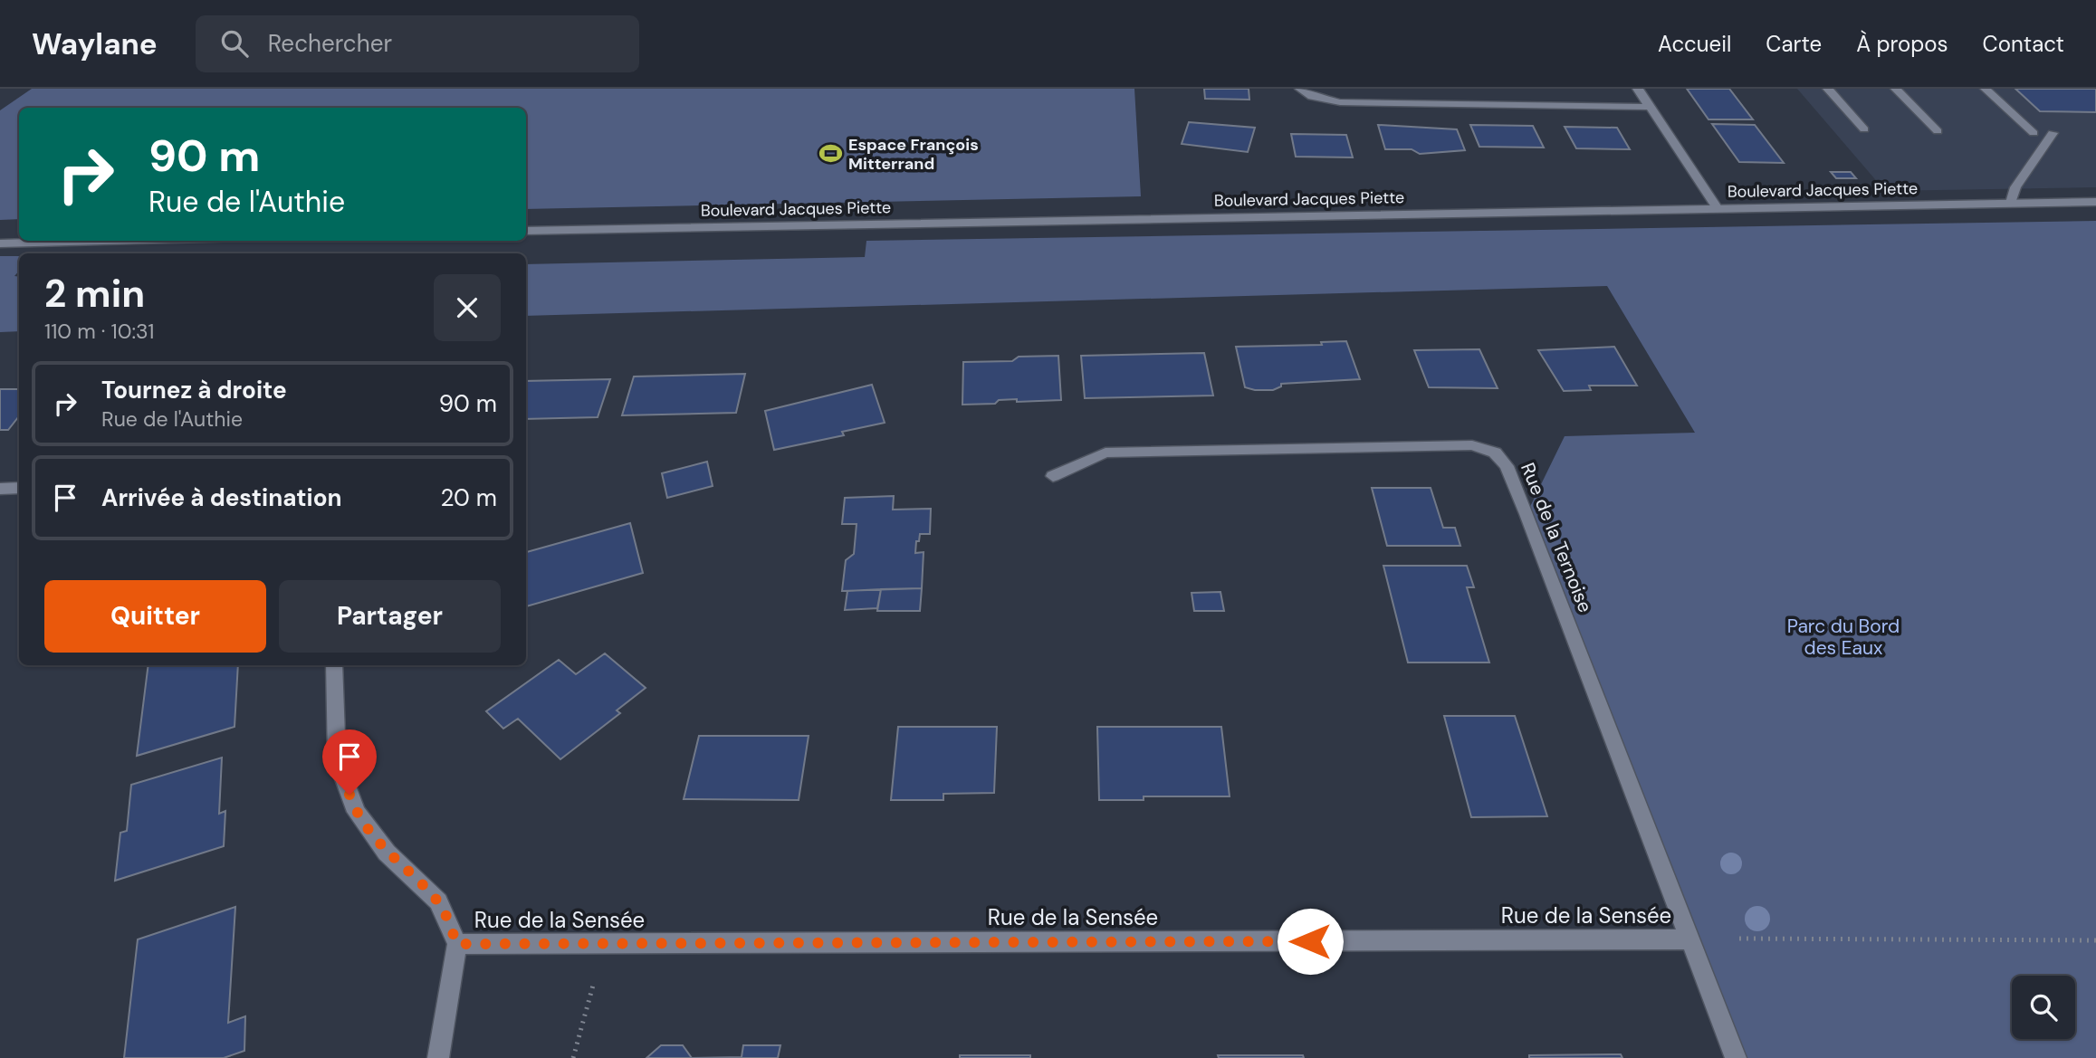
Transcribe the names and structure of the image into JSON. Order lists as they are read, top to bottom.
{
  "streets": {
    "street": ["Boulevard Jacques Piette", "Rue de la Ternoise", "Rue de la Sensée"]
  },
  "crossings": [
    ["Rue de la Ternoise", "Rue de la Sensée"]
  ],
  "parks": ["Parc du Bord des Eaux"],
  "places": {
    "sports": ["Espace François Mitterrand"]
  },
  "page": {
    "header": "Waylane",
    "search": "Rechercher",
    "nav": [
      "Accueil",
      "Carte",
      "À propos",
      "Contact"
    ],
    "turn": ["90 m", "Rue de l'Authie"],
    "heading": ["2 min", "110 m · 10:31"],
    "list": [
      {
        "name": "Tournez à droite",
        "note": "Rue de l'Authie",
        "value": "90 m"
      },
      {
        "name": "Arrivée à destination",
        "value": "20 m"
      }
    ],
    "buttons": ["Quitter", "Partager"]
  }
}
